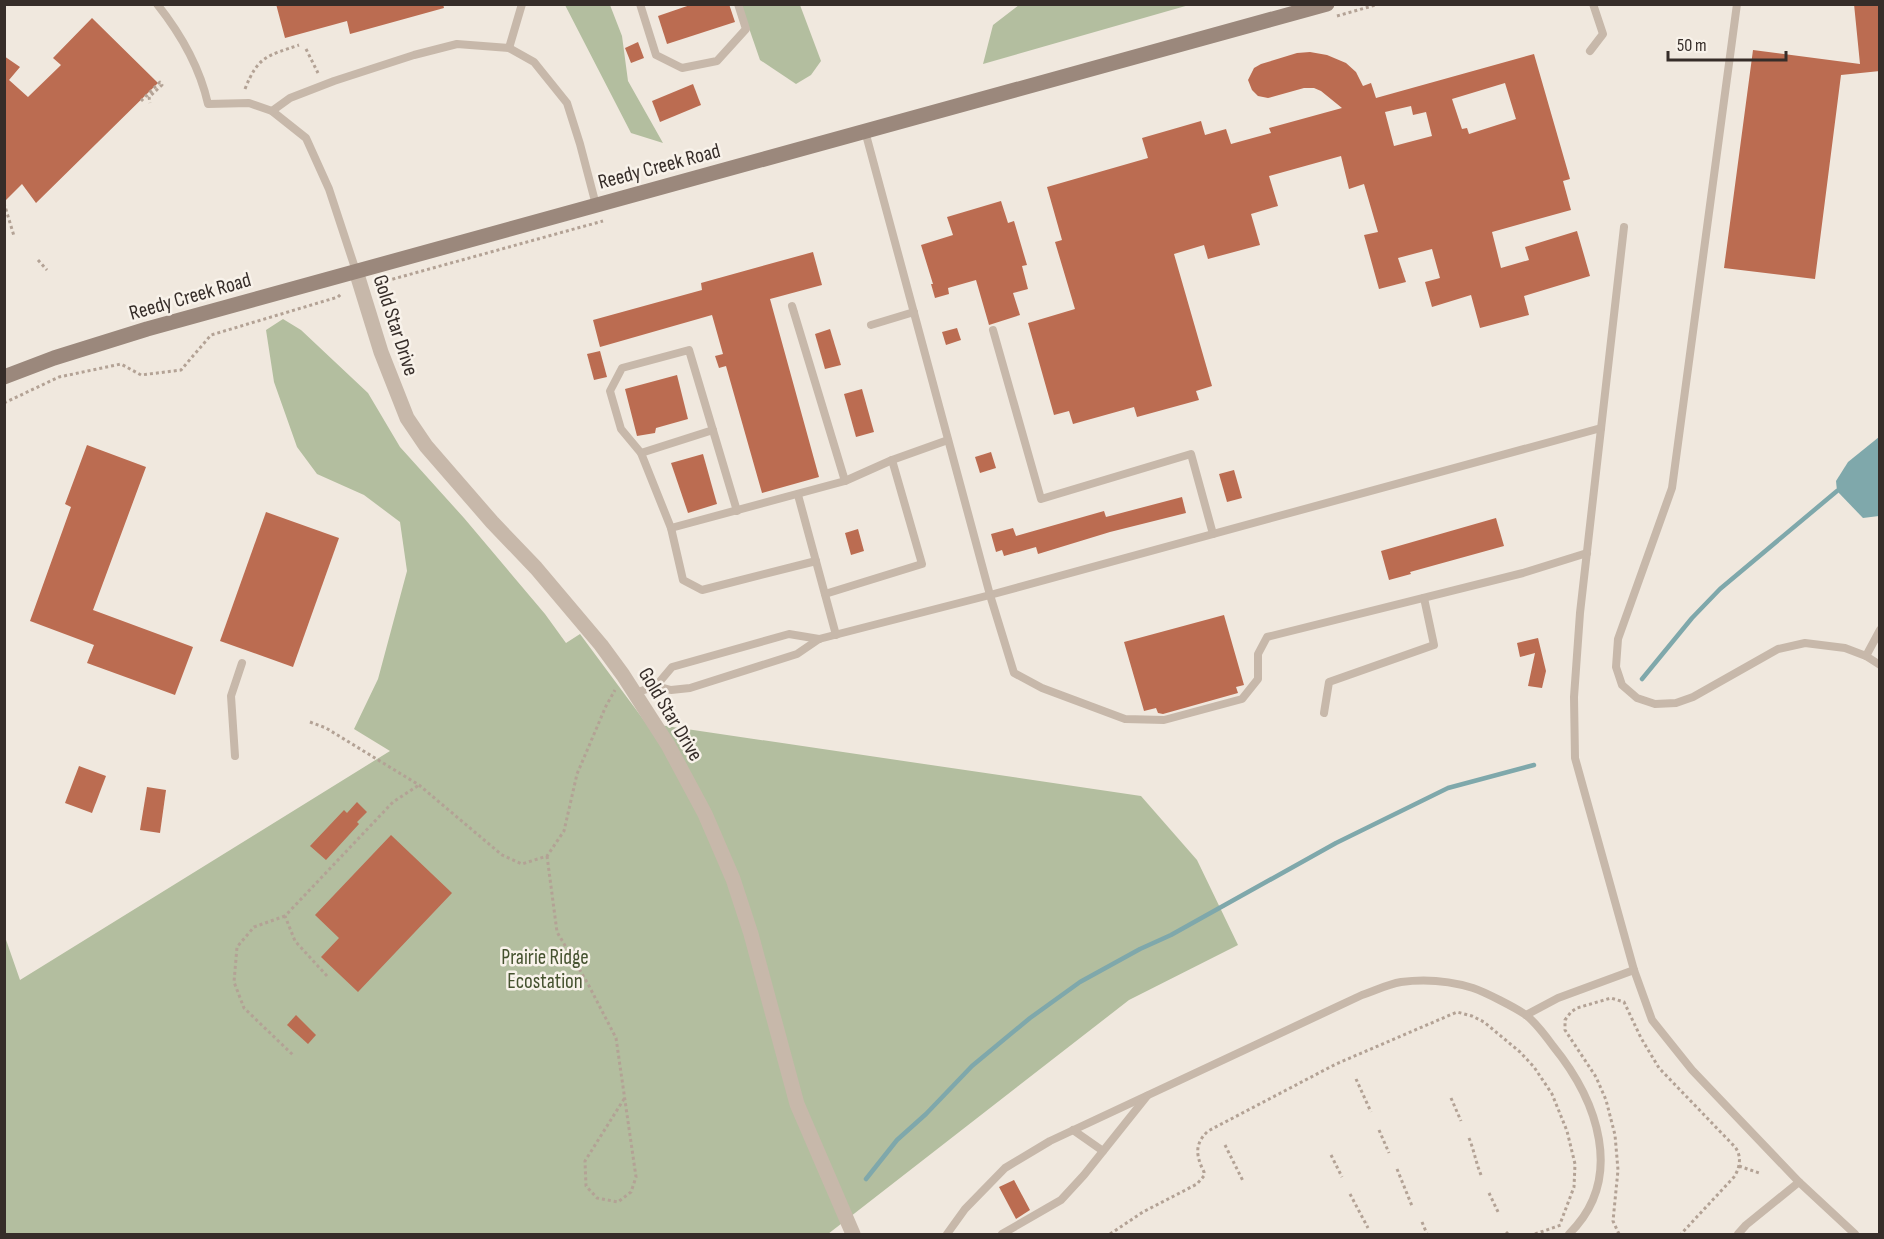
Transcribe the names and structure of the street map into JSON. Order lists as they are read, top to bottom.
{
  "streets": {
    "main road": ["Reedy Creek Road"],
    "street": ["Gold Star Drive"]
  },
  "crossings": [
    ["Reedy Creek Road", "Gold Star Drive"]
  ],
  "parks": ["Prairie Ridge Ecostation"],
  "scale_bar": "50 m"
}
